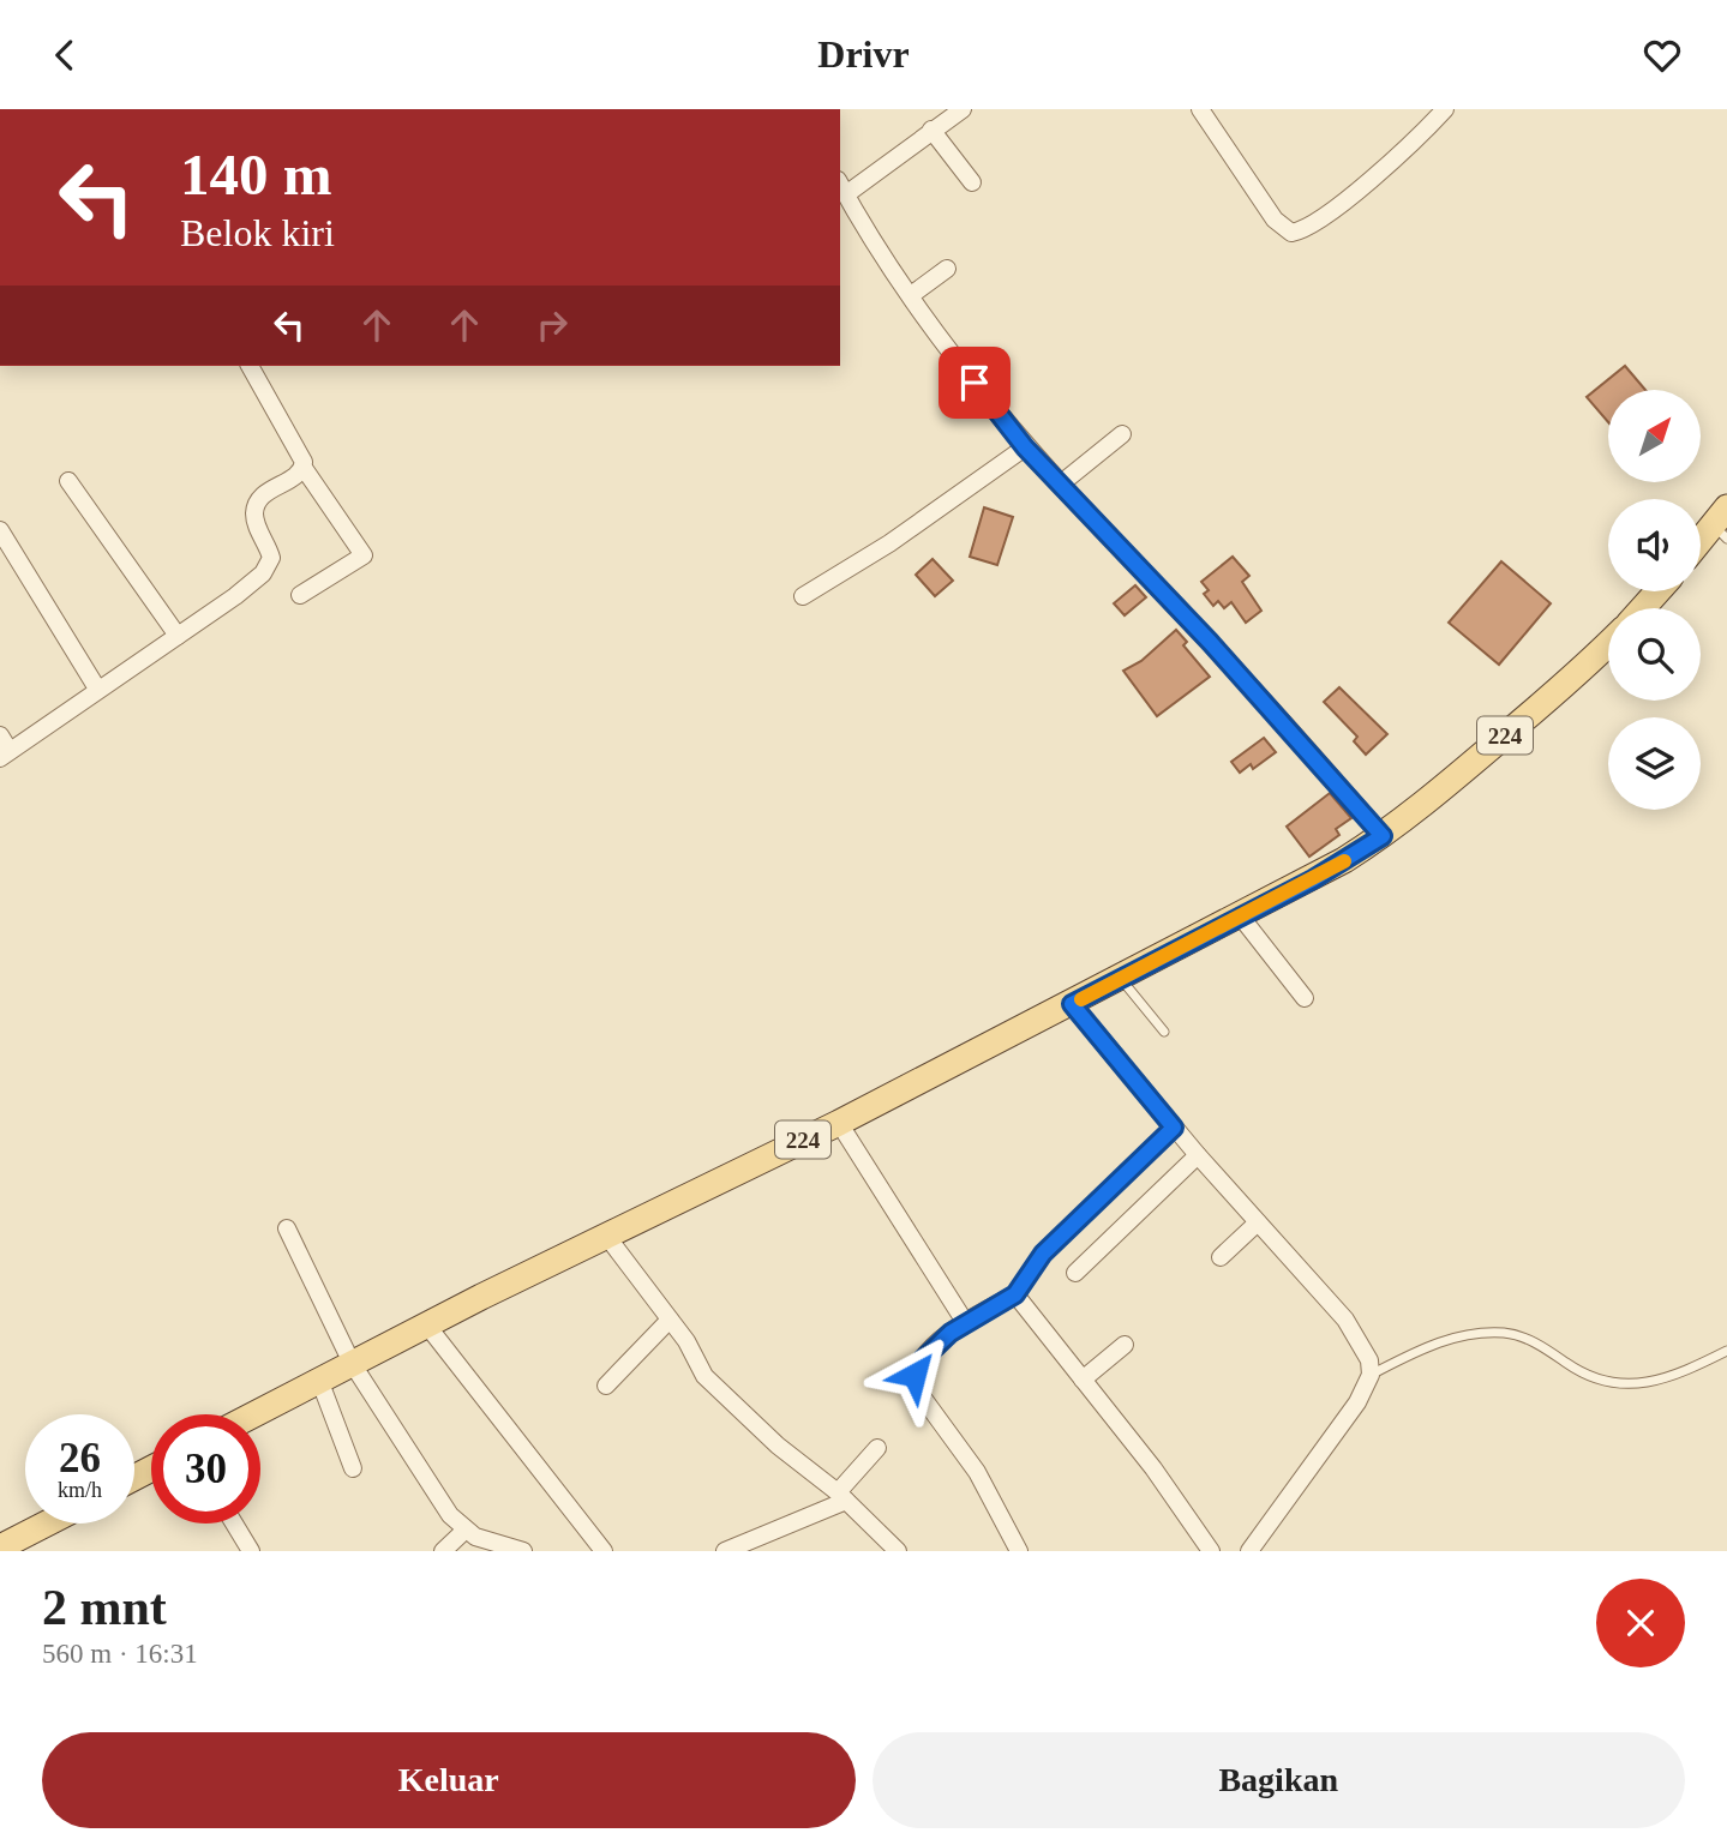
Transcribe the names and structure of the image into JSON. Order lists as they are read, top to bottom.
{
  "streets": {
    "main road": ["224"]
  },
  "north": "top right",
  "page": {
    "header": "Drivr",
    "turn": ["140 m", "Belok kiri"],
    "speed": "26 km/h",
    "limit": "30",
    "heading": ["2 mnt", "560 m · 16:31"],
    "buttons": ["Keluar", "Bagikan"]
  }
}
